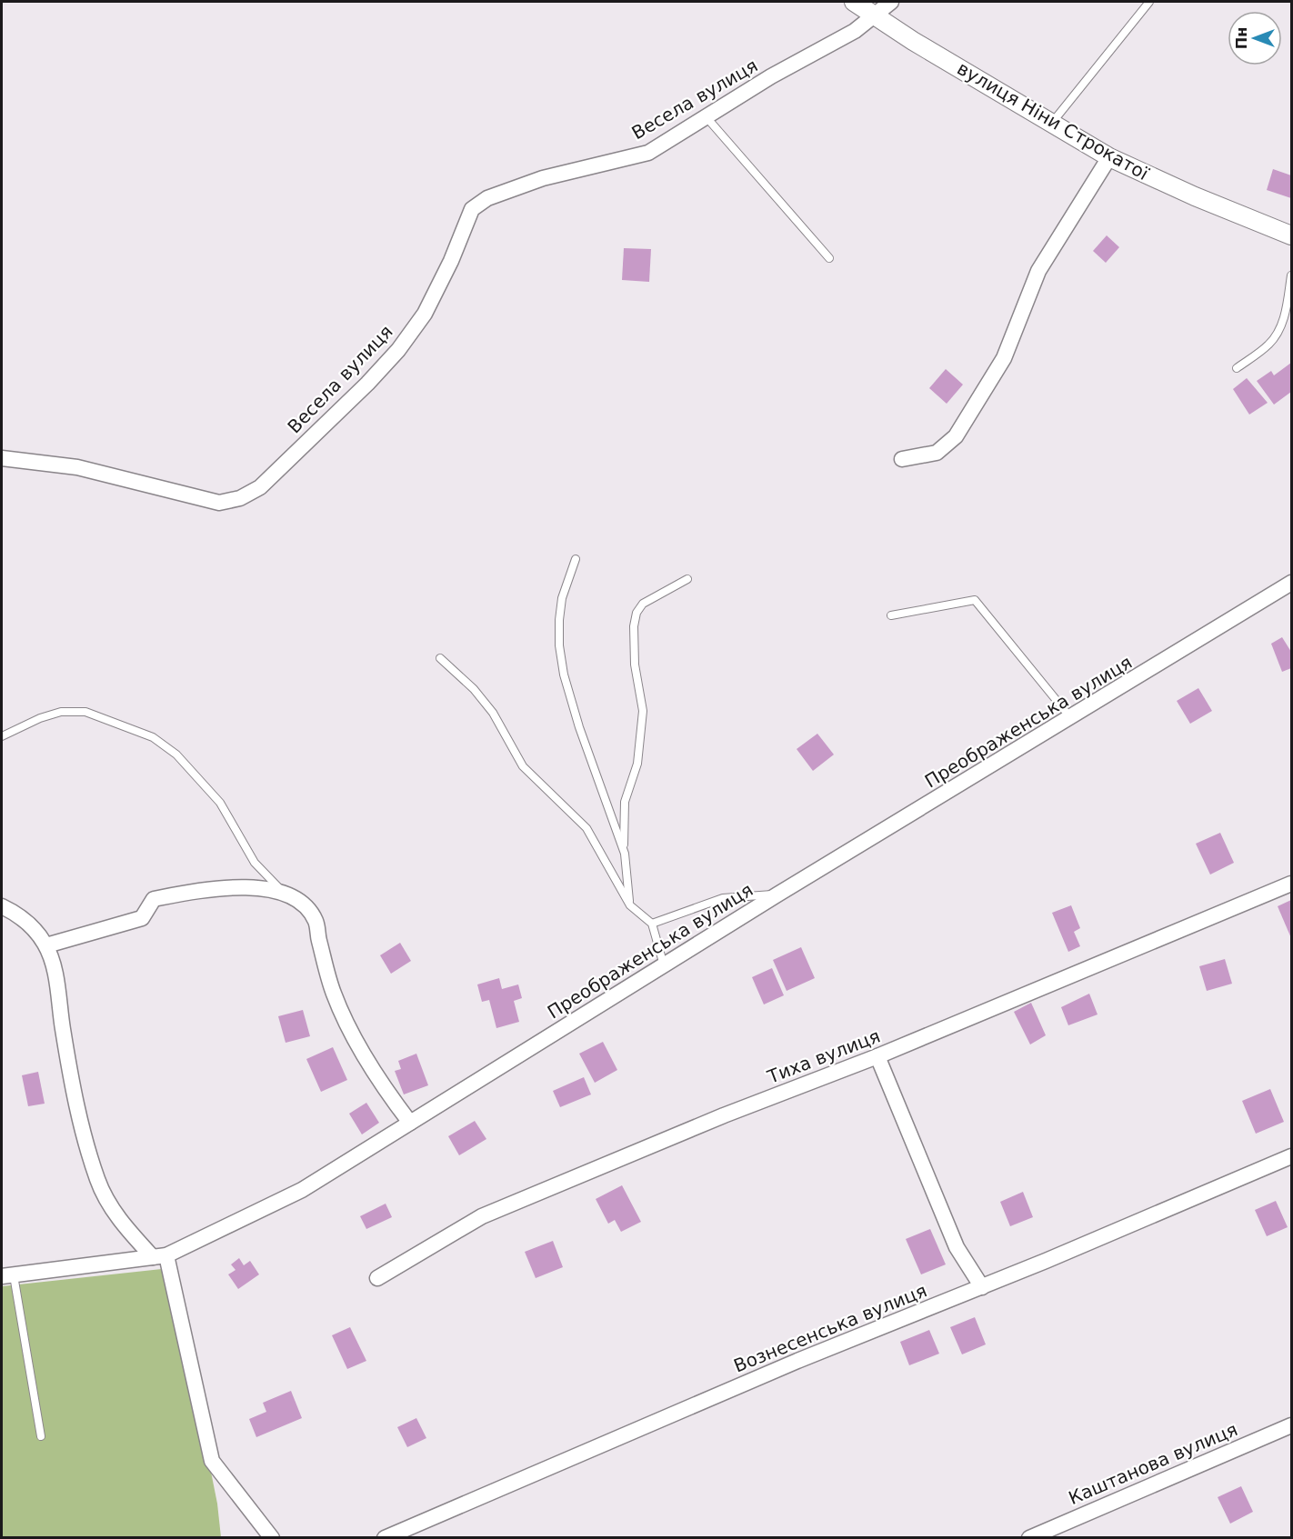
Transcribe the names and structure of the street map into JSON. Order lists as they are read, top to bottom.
{
  "streets": {
    "street": [
      "Весела вулиця",
      "вулиця Ніни Строкатої",
      "Преображенська вулиця",
      "Тиха вулиця",
      "Вознесенська вулиця",
      "Каштанова вулиця"
    ]
  },
  "crossings": [
    ["Весела вулиця", "вулиця Ніни Строкатої"]
  ],
  "north": "left"
}
